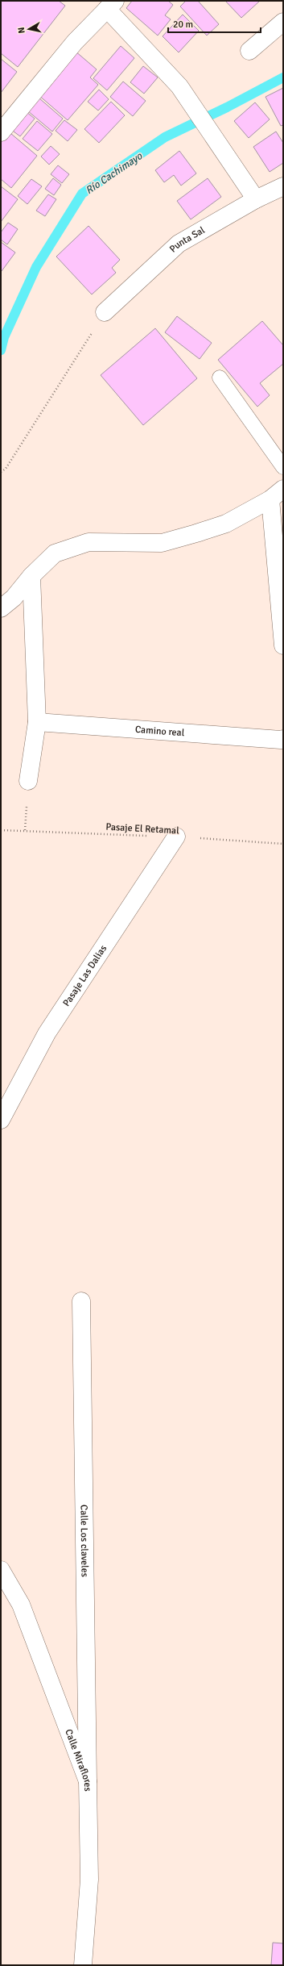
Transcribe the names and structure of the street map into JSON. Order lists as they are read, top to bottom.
{
  "streets": {
    "street": [
      "Punta Sal",
      "Camino real",
      "Pasaje Las Dalias",
      "Calle Los claveles",
      "Calle Miraflores"
    ],
    "path": ["Pasaje El Retamal"]
  },
  "crossings": [
    ["Pasaje El Retamal", "Pasaje Las Dalias"],
    ["Calle Los claveles", "Calle Miraflores"]
  ],
  "water": ["Río Cachimayo"],
  "scale_bar": "20 m",
  "north": "left"
}
